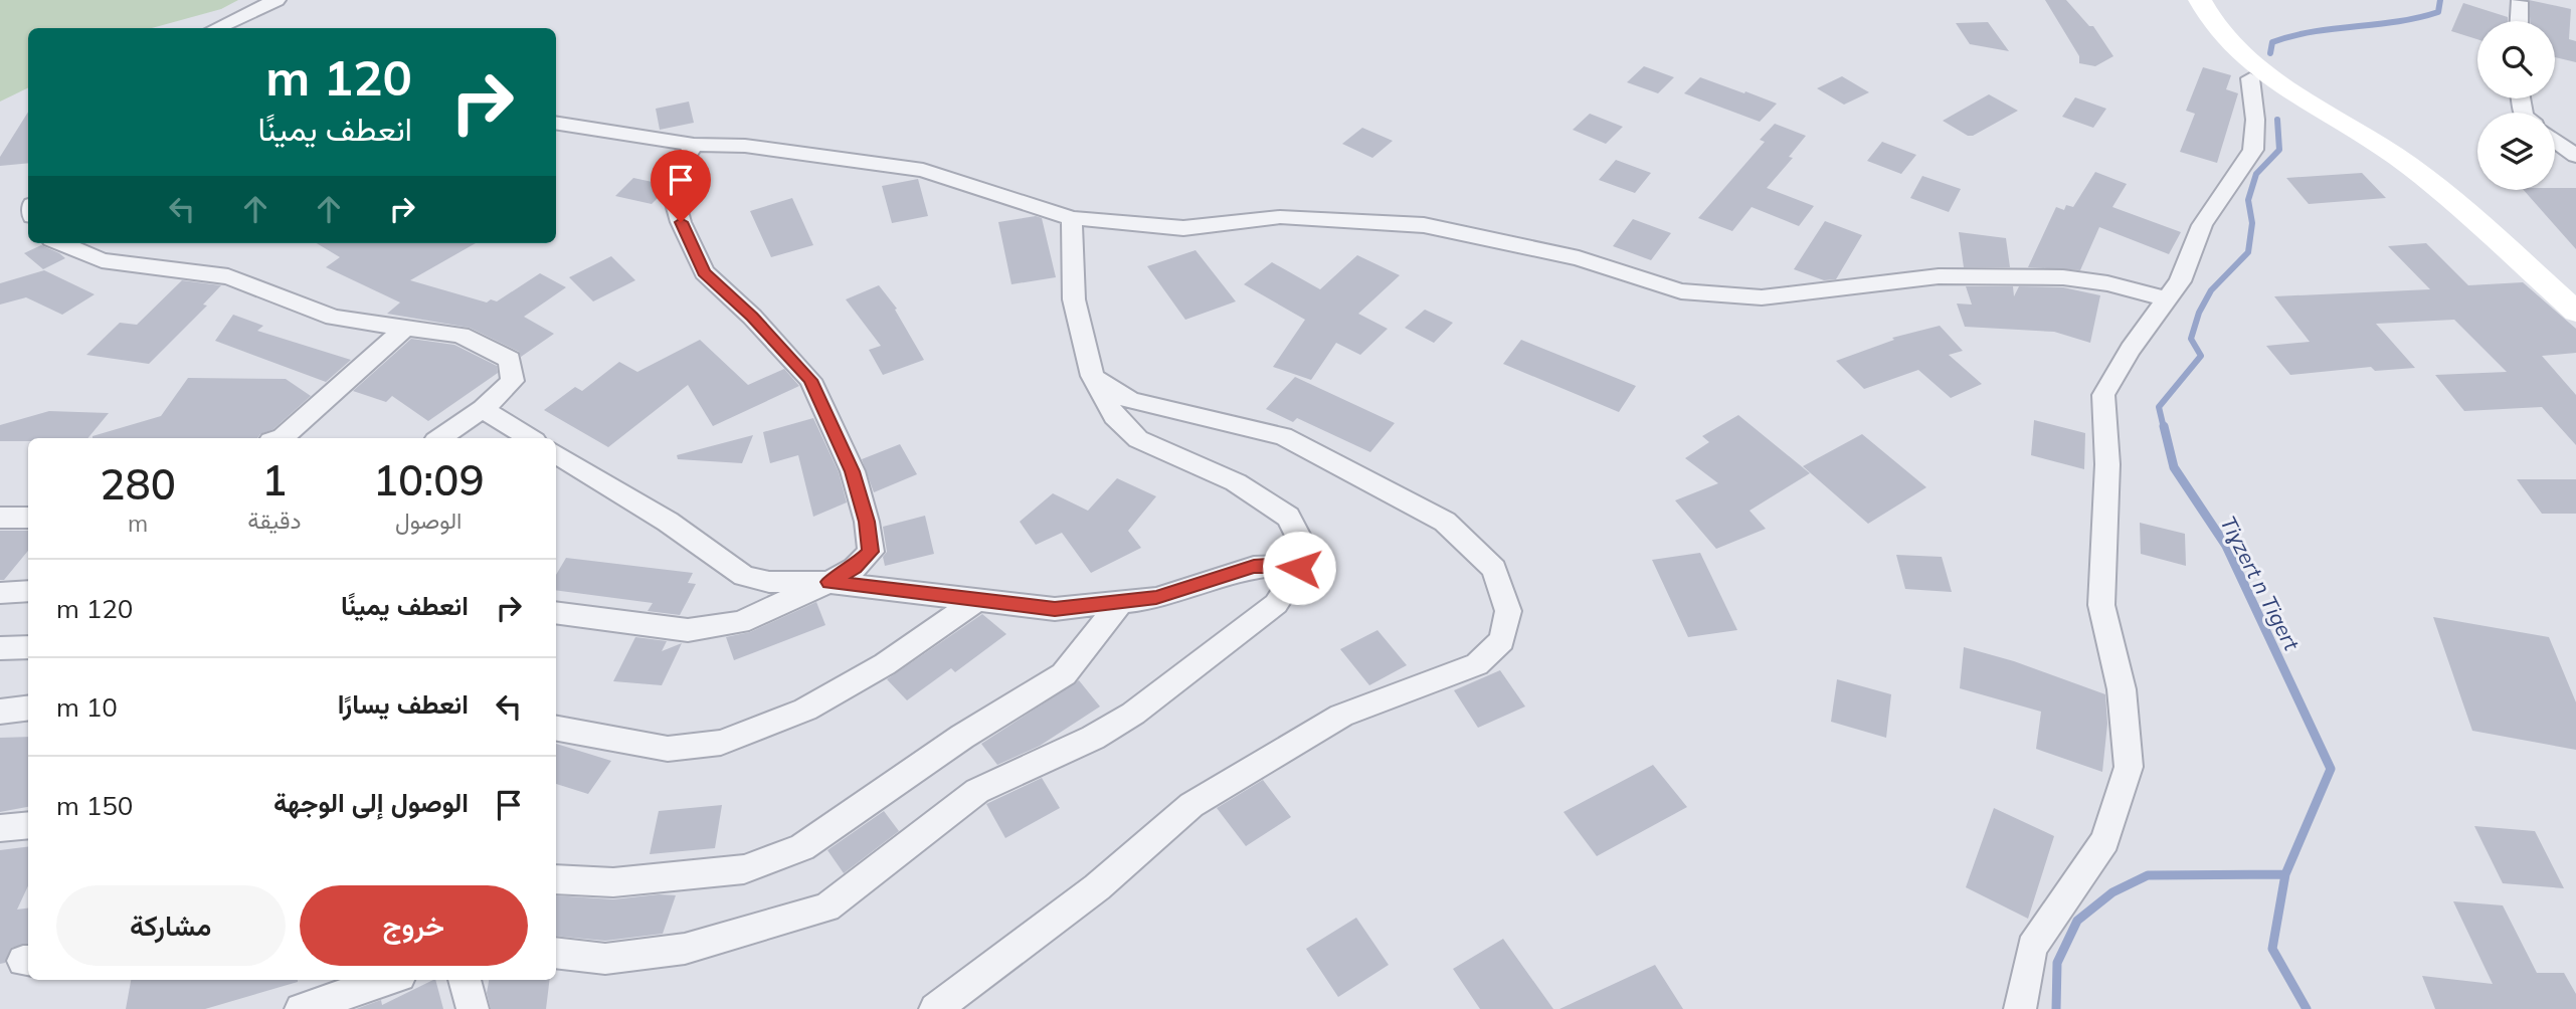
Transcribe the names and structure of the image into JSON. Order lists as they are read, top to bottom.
{
  "water": ["Tiɣzert n Tigert"],
  "page": {
    "turn": ["120 m", "انعطف يمينًا"],
    "eta": [
      "10:09",
      "الوصول",
      "1",
      "دقيقة",
      "280",
      "m"
    ],
    "list": [
      {
        "name": "انعطف يمينًا",
        "value": "120 m"
      },
      {
        "name": "انعطف يسارًا",
        "value": "10 m"
      },
      {
        "name": "الوصول إلى الوجهة",
        "value": "150 m"
      }
    ],
    "buttons": ["خروج", "مشاركة"]
  }
}
